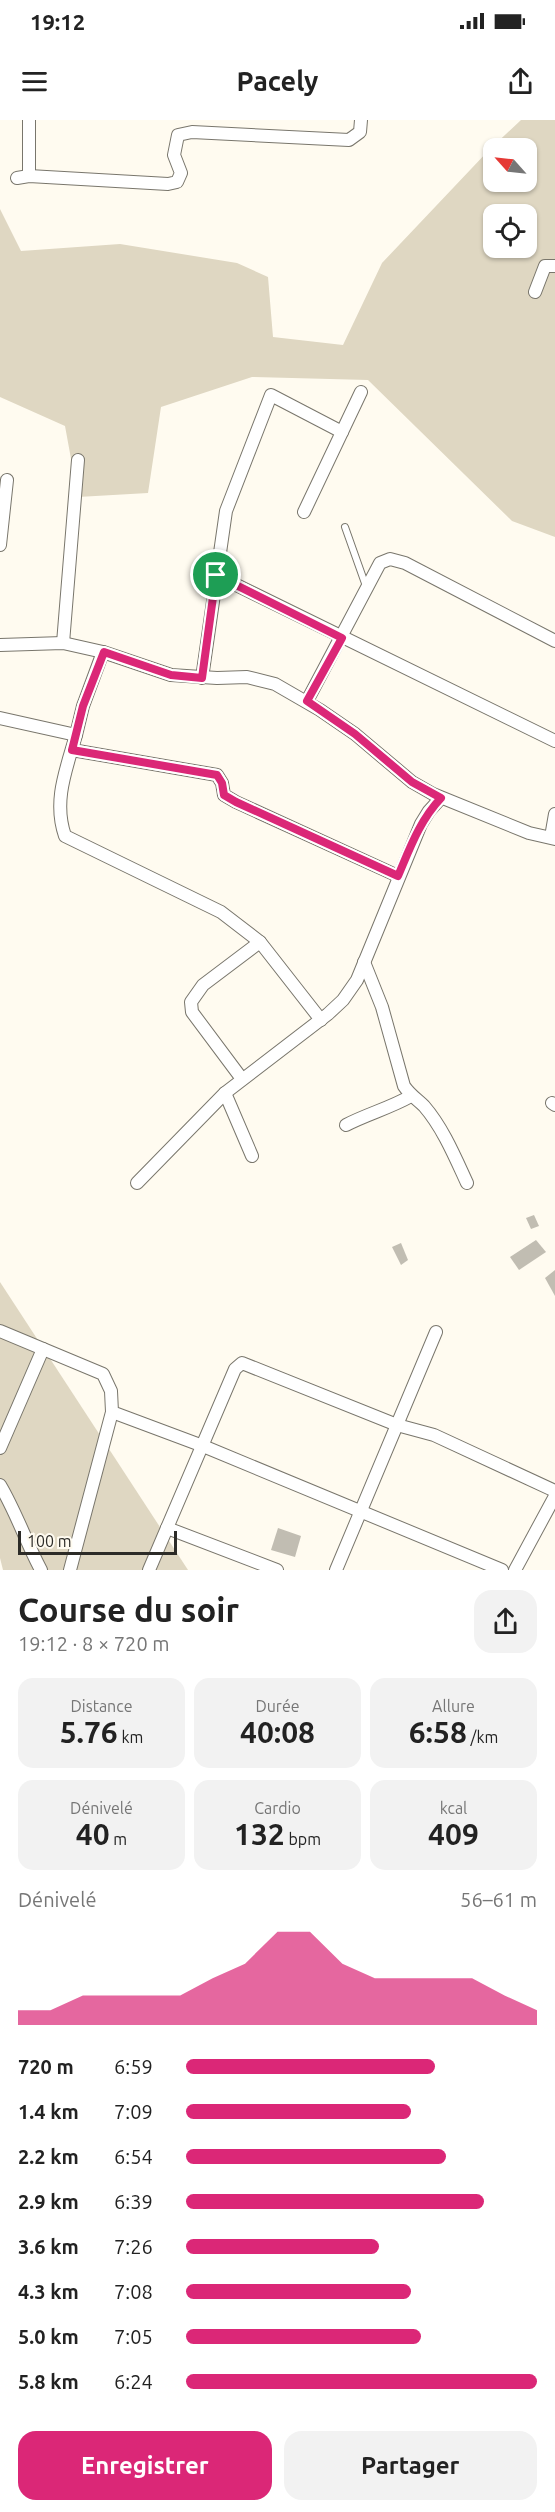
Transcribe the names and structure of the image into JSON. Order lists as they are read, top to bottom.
{
  "scale_bar": "100 m",
  "north": "top left",
  "page": {
    "status": "19:12",
    "header": "Pacely",
    "scale": "100 m",
    "heading": ["Course du soir", "19:12 · 8 × 720 m"],
    "stats": [
      ["Distance", "5.76 km"],
      ["Durée", "40:08"],
      ["Allure", "6:58 /km"],
      ["Dénivelé", "40 m"],
      ["Cardio", "132 bpm"],
      ["kcal", "409"]
    ],
    "chart": ["Dénivelé", "56–61 m"],
    "list": [
      {
        "name": "720 m",
        "note": "6:59"
      },
      {
        "name": "1.4 km",
        "note": "7:09"
      },
      {
        "name": "2.2 km",
        "note": "6:54"
      },
      {
        "name": "2.9 km",
        "note": "6:39"
      },
      {
        "name": "3.6 km",
        "note": "7:26"
      },
      {
        "name": "4.3 km",
        "note": "7:08"
      },
      {
        "name": "5.0 km",
        "note": "7:05"
      },
      {
        "name": "5.8 km",
        "note": "6:24"
      }
    ],
    "buttons": ["Enregistrer", "Partager"]
  }
}
